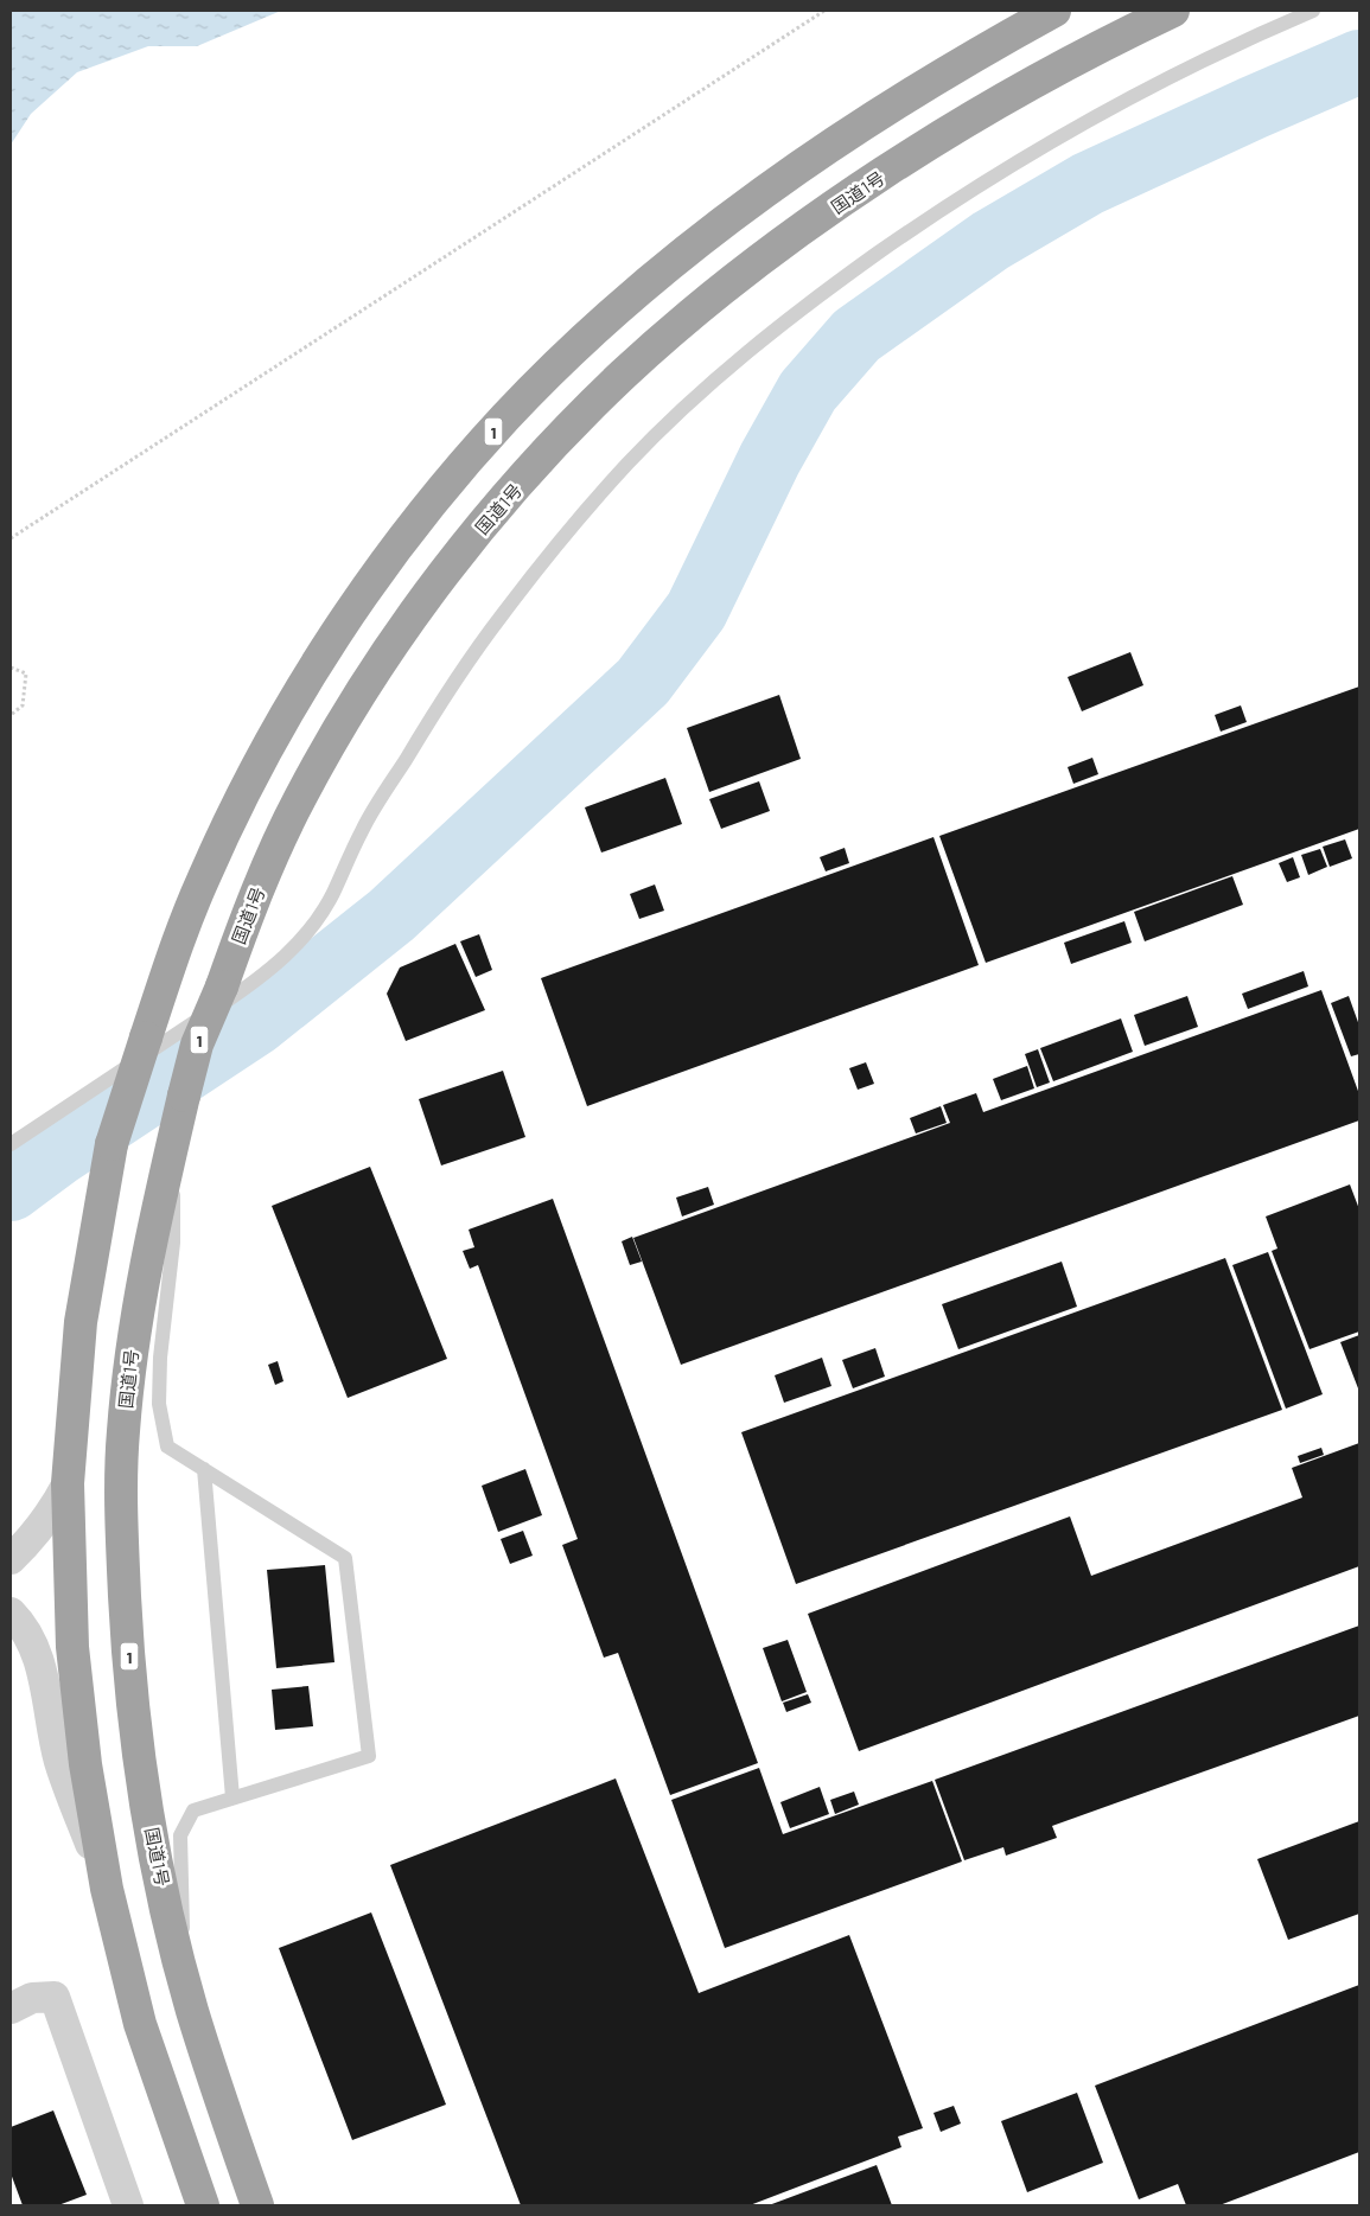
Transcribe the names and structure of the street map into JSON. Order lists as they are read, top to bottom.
{
  "streets": {
    "highway": ["国道1号", "1"]
  }
}
